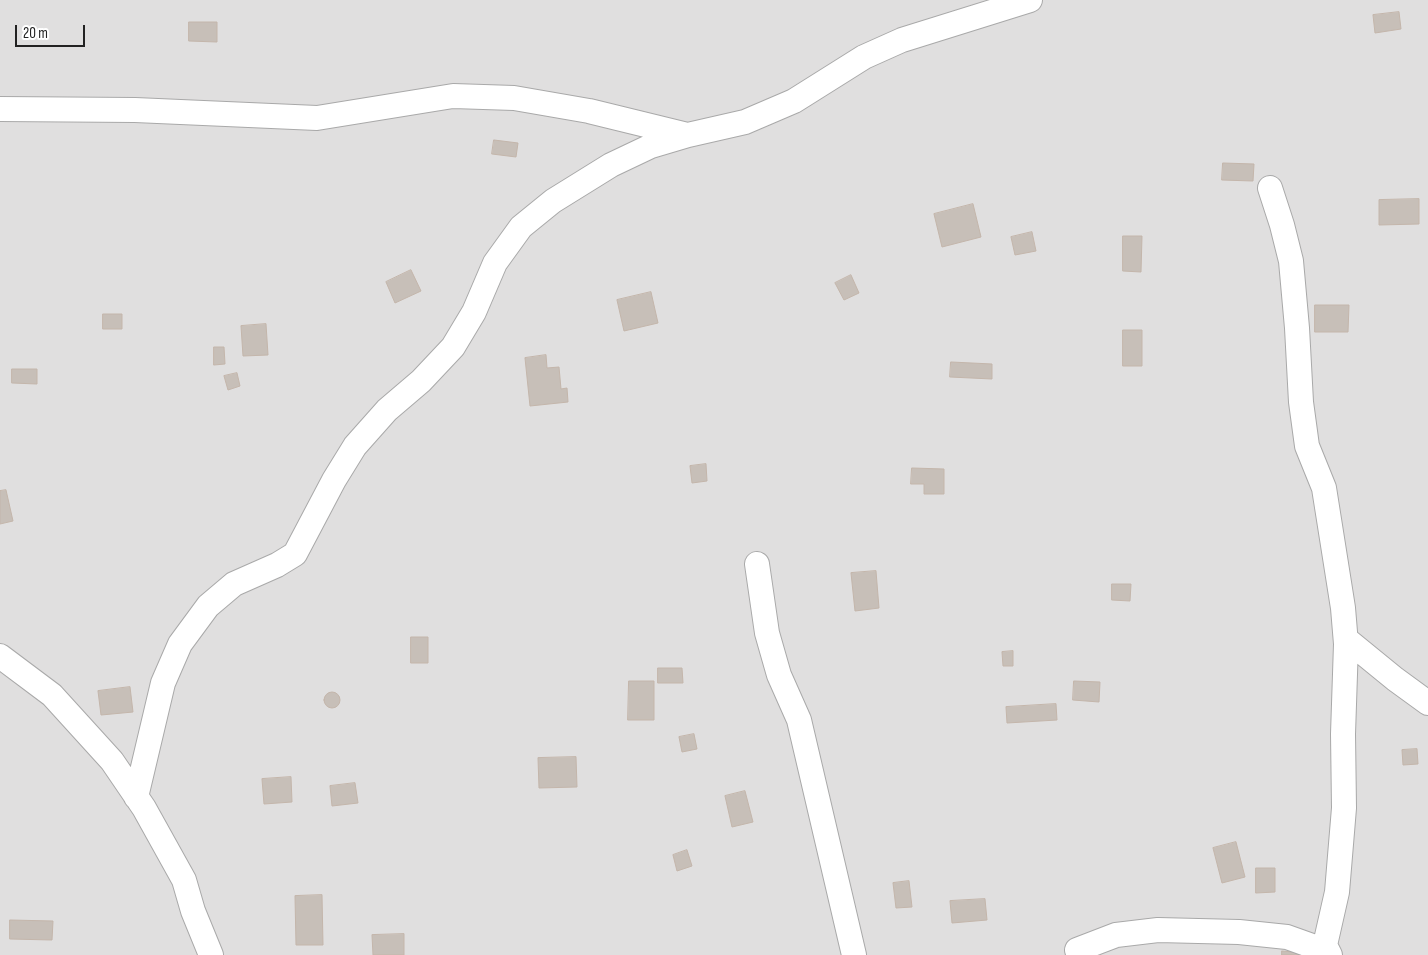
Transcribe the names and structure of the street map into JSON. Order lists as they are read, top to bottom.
{
  "scale_bar": "20 m"
}
